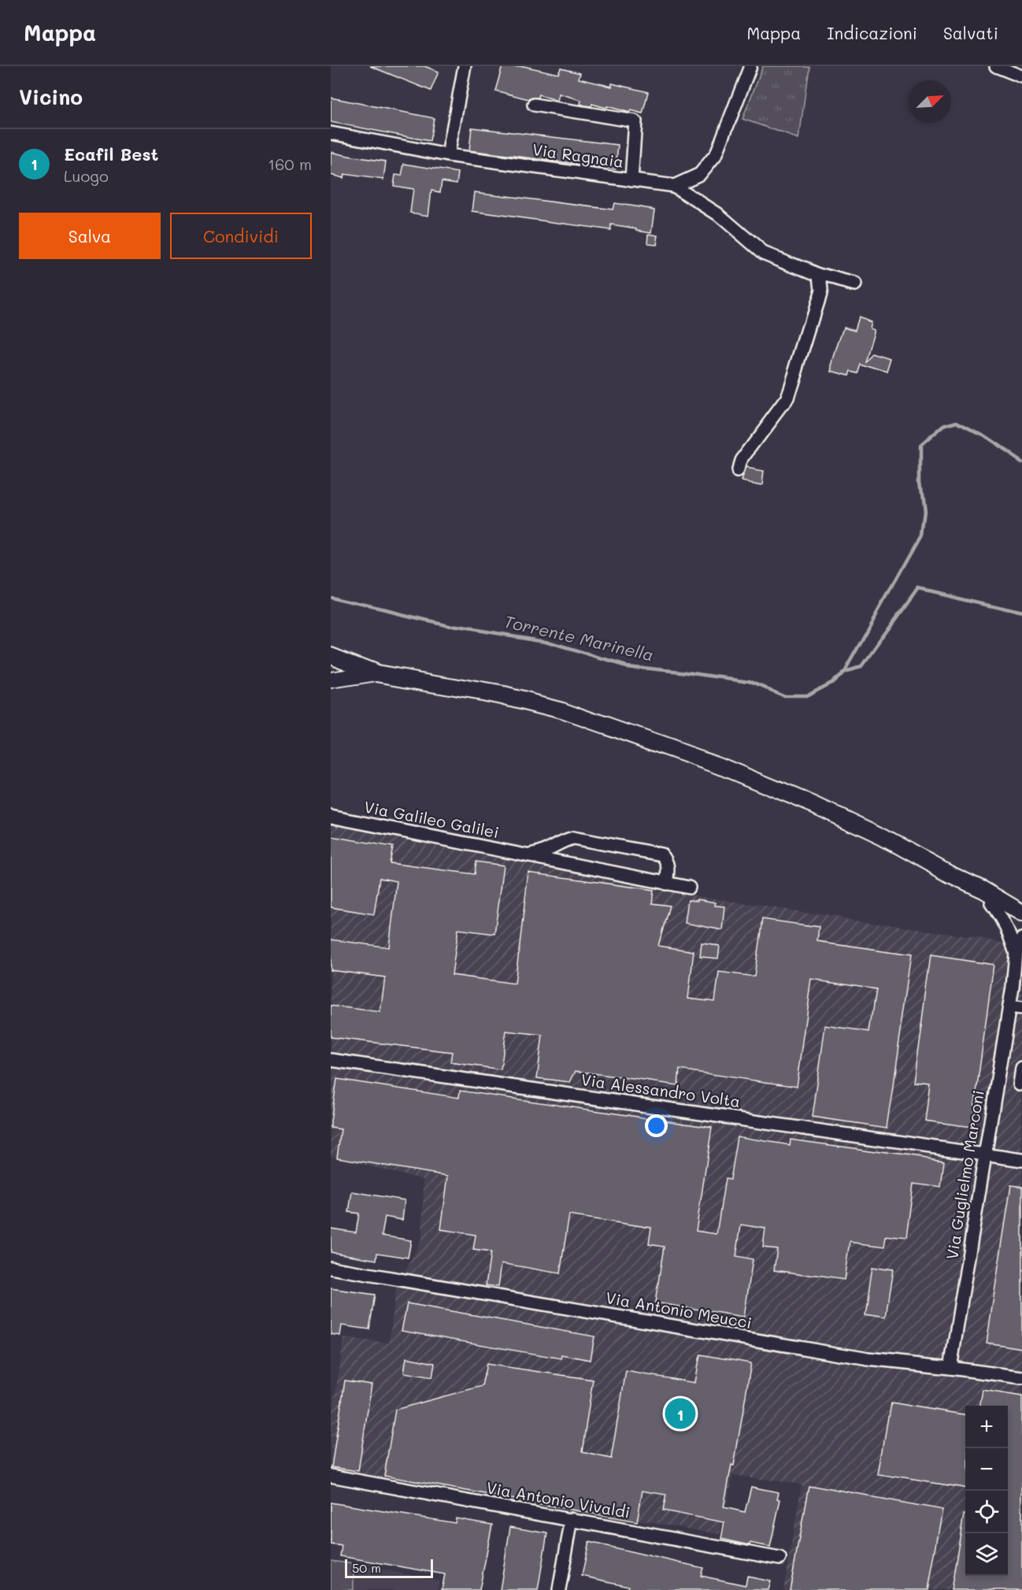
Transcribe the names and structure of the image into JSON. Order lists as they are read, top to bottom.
{
  "streets": {
    "street": [
      "Via Ragnaia",
      "Via Galileo Galilei",
      "Via Alessandro Volta",
      "Via Guglielmo Marconi",
      "Via Antonio Meucci",
      "Via Antonio Vivaldi"
    ]
  },
  "crossings": [
    ["Via Alessandro Volta", "Via Guglielmo Marconi"],
    ["Via Guglielmo Marconi", "Via Antonio Meucci"]
  ],
  "water": ["Torrente Marinella"],
  "scale_bar": "50 m",
  "north": "top right",
  "page": {
    "header": "Mappa",
    "nav": ["Mappa", "Indicazioni", "Salvati"],
    "heading": "Vicino",
    "list": [
      {
        "mark": "1",
        "name": "Ecafil Best",
        "note": "Luogo",
        "value": "160 m"
      }
    ],
    "buttons": ["Salva", "Condividi"],
    "pins": "1",
    "map_buttons": ["+", "−"],
    "scale": "50 m"
  }
}
